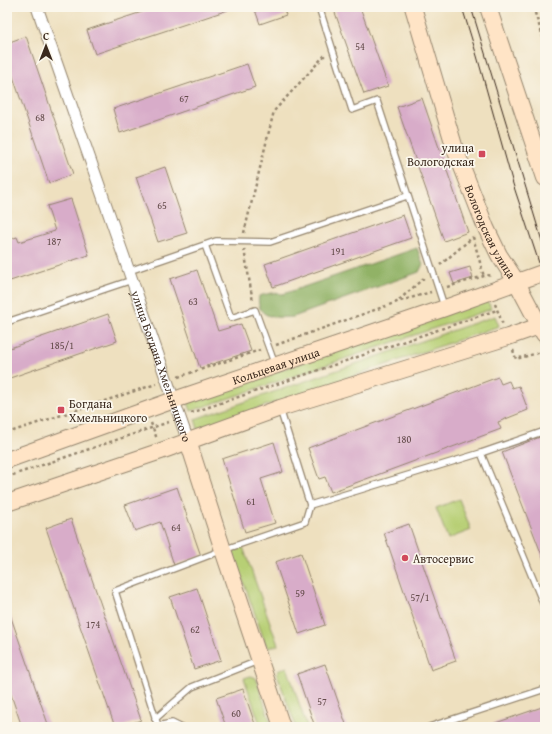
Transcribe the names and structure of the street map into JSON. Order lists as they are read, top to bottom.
{
  "streets": {
    "main road": ["Вологодская улица", "Кольцевая улица", "улица Богдана Хмельницкого"]
  },
  "crossings": [
    ["Вологодская улица", "Кольцевая улица"],
    ["Кольцевая улица", "улица Богдана Хмельницкого"]
  ],
  "places": {
    "transit": ["улица Вологодская", "Богдана Хмельницкого"],
    "other": ["Автосервис"]
  },
  "house_numbers": [
    "54",
    "67",
    "68",
    "65",
    "187",
    "191",
    "63",
    "185/1",
    "180",
    "61",
    "64",
    "59",
    "57/1",
    "174",
    "62",
    "57",
    "60"
  ],
  "north": "top"
}
